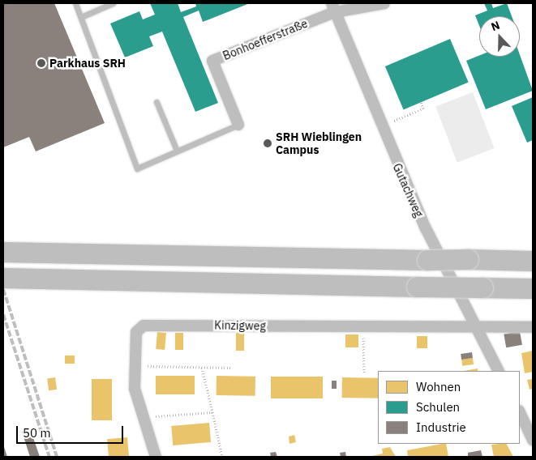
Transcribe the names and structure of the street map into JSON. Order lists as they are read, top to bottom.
{
  "streets": {
    "street": ["Bonhoefferstraße", "Gutachweg", "Kinzigweg"]
  },
  "crossings": [
    ["Bonhoefferstraße", "Gutachweg"],
    ["Gutachweg", "Kinzigweg"]
  ],
  "places": ["Parkhaus SRH", "SRH Wieblingen Campus"],
  "legend": ["Wohnen", "Schulen", "Industrie"],
  "scale_bar": "50 m",
  "north": "top"
}
